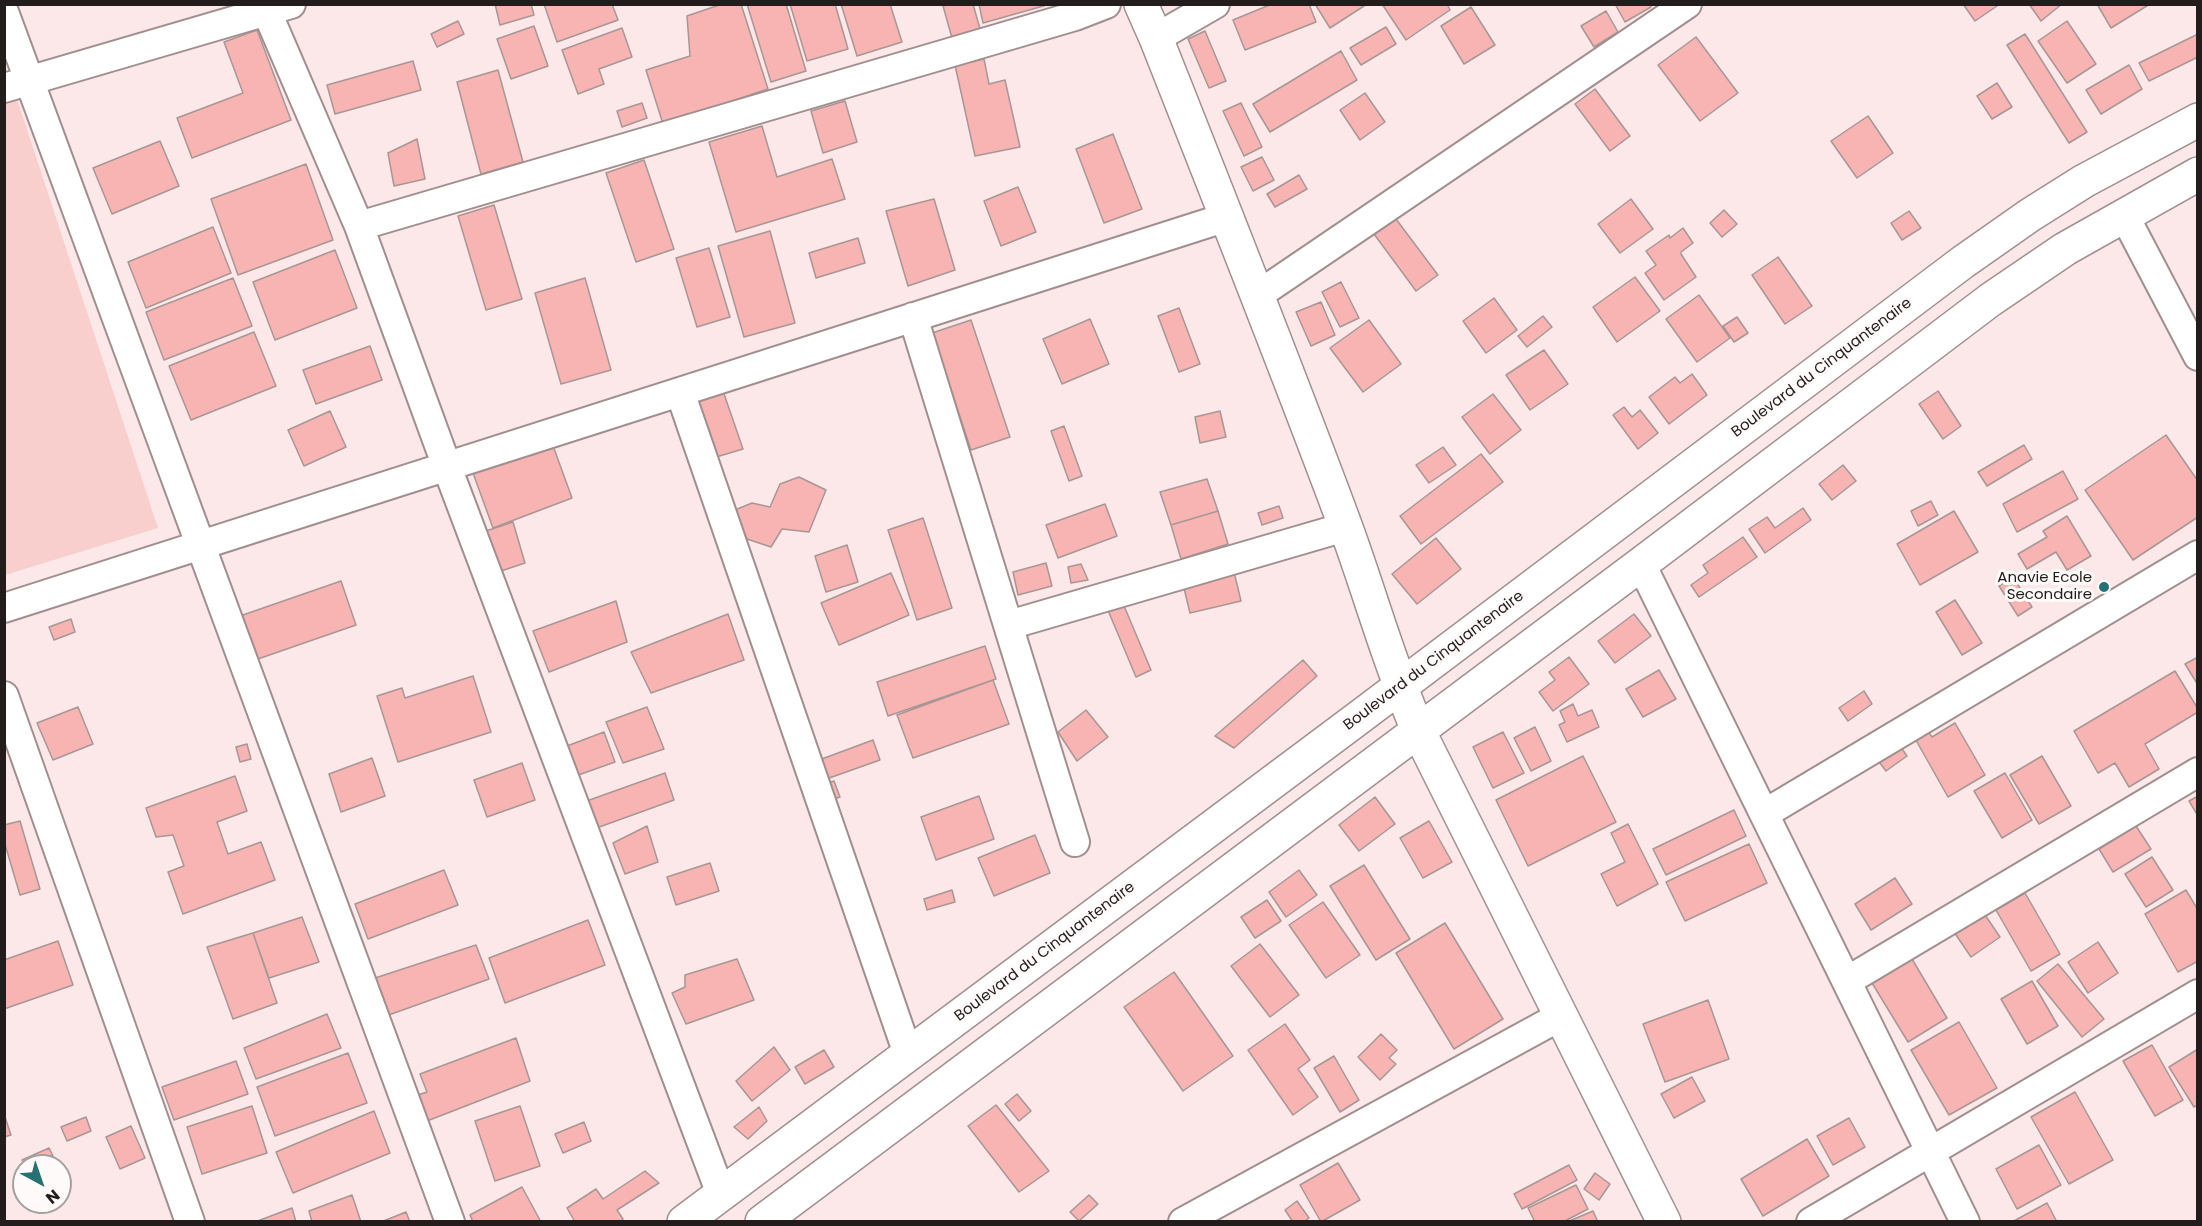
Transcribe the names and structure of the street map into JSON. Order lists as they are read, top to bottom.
{
  "streets": {
    "main road": ["Boulevard du Cinquantenaire"]
  },
  "places": ["Anavie Ecole Secondaire"],
  "north": "bottom right"
}
